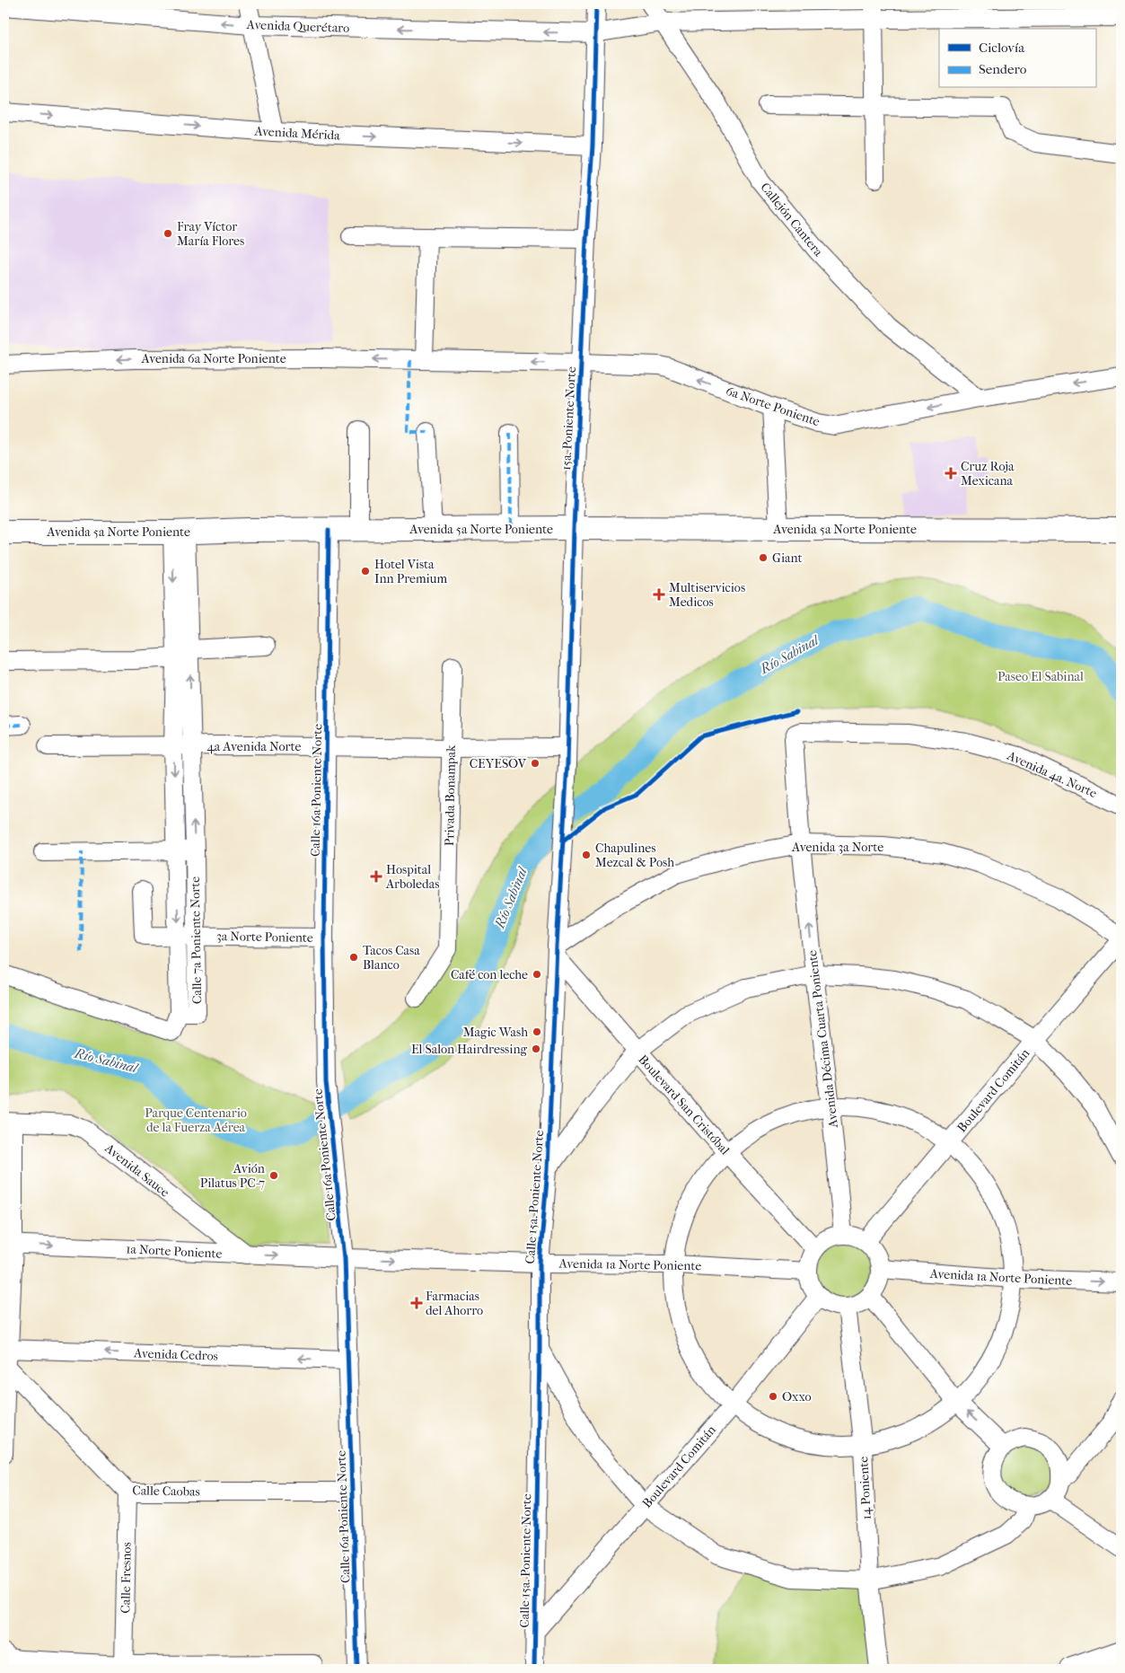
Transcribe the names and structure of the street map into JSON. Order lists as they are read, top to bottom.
{
  "streets": {
    "main road": ["Avenida 5a Norte Poniente"],
    "street": [
      "Avenida Querétaro",
      "Avenida Mérida",
      "Callejón Cantera",
      "Avenida 6a Norte Poniente",
      "6a Norte Poniente",
      "15a. Poniente Norte",
      "4a Avenida Norte",
      "Avenida 4a. Norte",
      "Calle 16a Poniente Norte",
      "Privada Bonampak",
      "Avenida 3a Norte",
      "3a Norte Poniente",
      "Calle 7a Poniente Norte",
      "Avenida Décima Cuarta Poniente",
      "Boulevard Comitán",
      "Boulevard San Cristóbal",
      "Avenida Sauce",
      "Calle 15a. Poniente Norte",
      "1a Norte Poniente",
      "Avenida 1a Norte Poniente",
      "Avenida Cedros",
      "14 Poniente",
      "Calle Caobas",
      "Calle Fresnos"
    ]
  },
  "crossings": [
    ["Avenida Querétaro", "Callejón Cantera"],
    ["Avenida Querétaro", "15a. Poniente Norte"],
    ["Avenida Mérida", "15a. Poniente Norte"],
    ["Callejón Cantera", "6a Norte Poniente"],
    ["Avenida 6a Norte Poniente", "6a Norte Poniente"],
    ["6a Norte Poniente", "15a. Poniente Norte"],
    ["15a. Poniente Norte", "Avenida 5a Norte Poniente"],
    ["15a. Poniente Norte", "4a Avenida Norte"],
    ["15a. Poniente Norte", "Calle 15a. Poniente Norte"],
    ["Avenida 5a Norte Poniente", "Calle 16a Poniente Norte"],
    ["Avenida 5a Norte Poniente", "Calle 7a Poniente Norte"],
    ["4a Avenida Norte", "Calle 16a Poniente Norte"],
    ["4a Avenida Norte", "Privada Bonampak"],
    ["4a Avenida Norte", "Calle 7a Poniente Norte"],
    ["Avenida 4a. Norte", "Avenida 3a Norte"],
    ["Avenida 4a. Norte", "Avenida Décima Cuarta Poniente"],
    ["Calle 16a Poniente Norte", "3a Norte Poniente"],
    ["Calle 16a Poniente Norte", "1a Norte Poniente"],
    ["Calle 16a Poniente Norte", "Avenida 1a Norte Poniente"],
    ["Calle 16a Poniente Norte", "Avenida Cedros"],
    ["Calle 16a Poniente Norte", "Calle Caobas"],
    ["Avenida 3a Norte", "Avenida Décima Cuarta Poniente"],
    ["Avenida 3a Norte", "Boulevard San Cristóbal"],
    ["Avenida 3a Norte", "Calle 15a. Poniente Norte"],
    ["3a Norte Poniente", "Calle 7a Poniente Norte"],
    ["Avenida Décima Cuarta Poniente", "Boulevard Comitán"],
    ["Avenida Décima Cuarta Poniente", "Boulevard San Cristóbal"],
    ["Avenida Décima Cuarta Poniente", "Avenida 1a Norte Poniente"],
    ["Avenida Décima Cuarta Poniente", "14 Poniente"],
    ["Boulevard Comitán", "Boulevard San Cristóbal"],
    ["Boulevard Comitán", "Calle 15a. Poniente Norte"],
    ["Boulevard Comitán", "Avenida 1a Norte Poniente"],
    ["Boulevard Comitán", "14 Poniente"],
    ["Boulevard San Cristóbal", "Calle 15a. Poniente Norte"],
    ["Boulevard San Cristóbal", "Avenida 1a Norte Poniente"],
    ["Boulevard San Cristóbal", "14 Poniente"],
    ["Avenida Sauce", "1a Norte Poniente"],
    ["Calle 15a. Poniente Norte", "Avenida 1a Norte Poniente"],
    ["1a Norte Poniente", "Avenida 1a Norte Poniente"],
    ["Avenida 1a Norte Poniente", "14 Poniente"],
    ["Avenida Cedros", "Calle Caobas"],
    ["Calle Caobas", "Calle Fresnos"]
  ],
  "one_way": [
    "Avenida Querétaro",
    "Avenida 6a Norte Poniente",
    "6a Norte Poniente",
    "1a Norte Poniente",
    "Avenida 1a Norte Poniente",
    "Avenida Cedros"
  ],
  "water": ["Río Sabinal"],
  "parks": ["Paseo El Sabinal", "Parque Centenario de la Fuerza Aérea"],
  "places": {
    "other": [
      "Fray Víctor María Flores",
      "Giant",
      "Hotel Vista Inn Premium",
      "CEYESOV",
      "Chapulines Mezcal & Posh",
      "Tacos Casa Blanco",
      "Café con leche",
      "Magic Wash",
      "El Salon Hairdressing",
      "Avión Pilatus PC-7",
      "Oxxo"
    ],
    "health": [
      "Cruz Roja Mexicana",
      "Multiservicios Medicos",
      "Hospital Arboledas",
      "Farmacias del Ahorro"
    ]
  },
  "legend": ["Ciclovía", "Sendero"]
}
